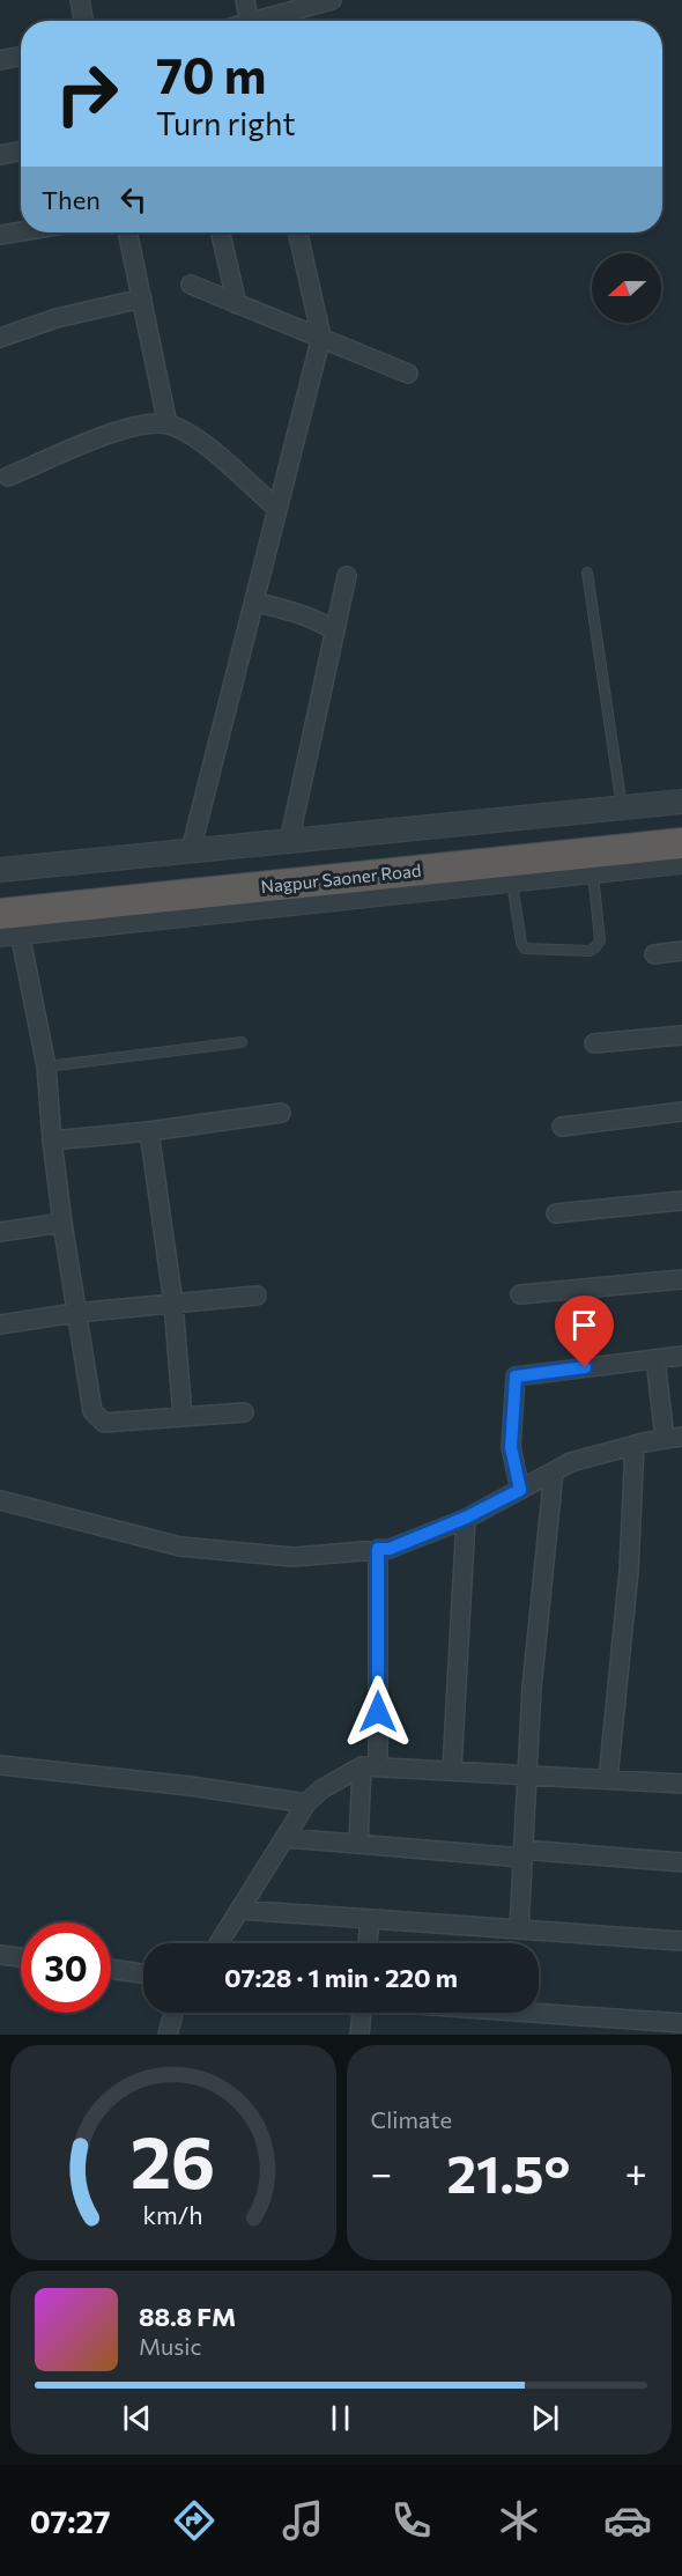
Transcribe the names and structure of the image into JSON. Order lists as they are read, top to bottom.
{
  "streets": {
    "highway": ["Nagpur Saoner Road"]
  },
  "north": "left",
  "page": {
    "turn": ["70 m", "Turn right"],
    "then": "Then",
    "limit": "30",
    "trip": "07:28 · 1 min · 220 m",
    "tile": "Climate",
    "heat": ["−", "21.5°", "+"],
    "song": ["88.8 FM", "Music"],
    "tabs": "07:27",
    "gauge": ["26", "km/h"]
  }
}
